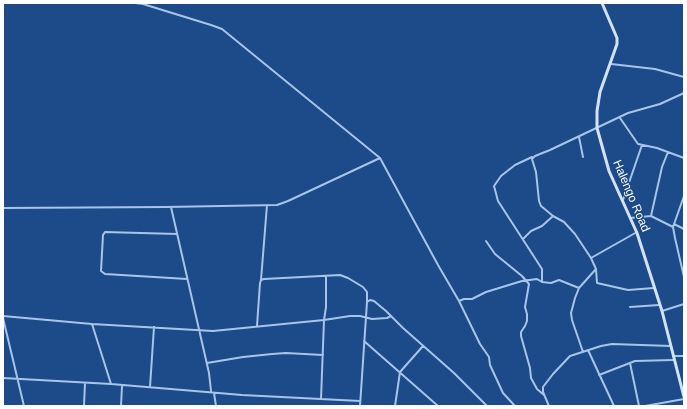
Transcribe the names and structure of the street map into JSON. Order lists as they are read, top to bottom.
{
  "streets": {
    "street": ["Halengo Road"]
  }
}
